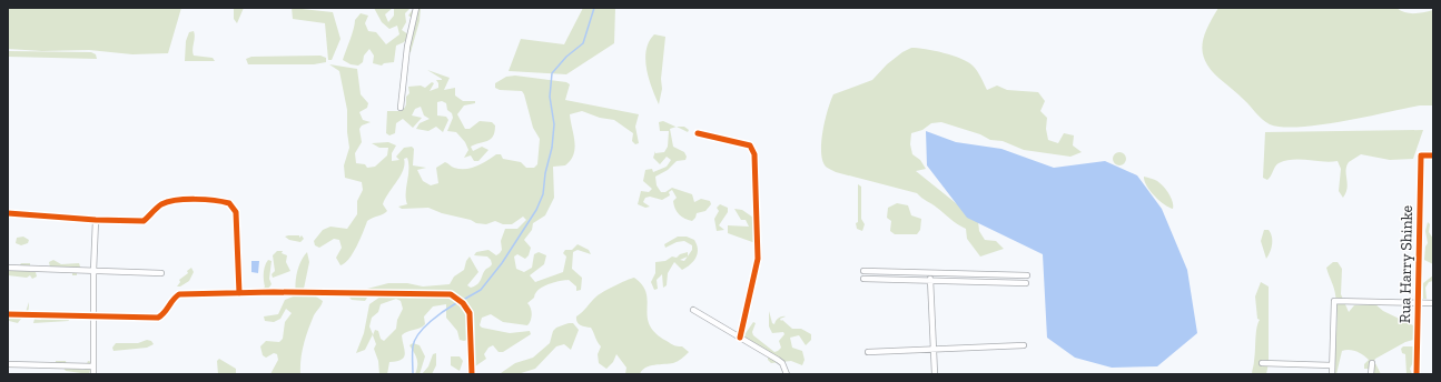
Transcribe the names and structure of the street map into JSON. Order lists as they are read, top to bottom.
{
  "streets": {
    "street": ["Rua Harry Shinke"]
  }
}
